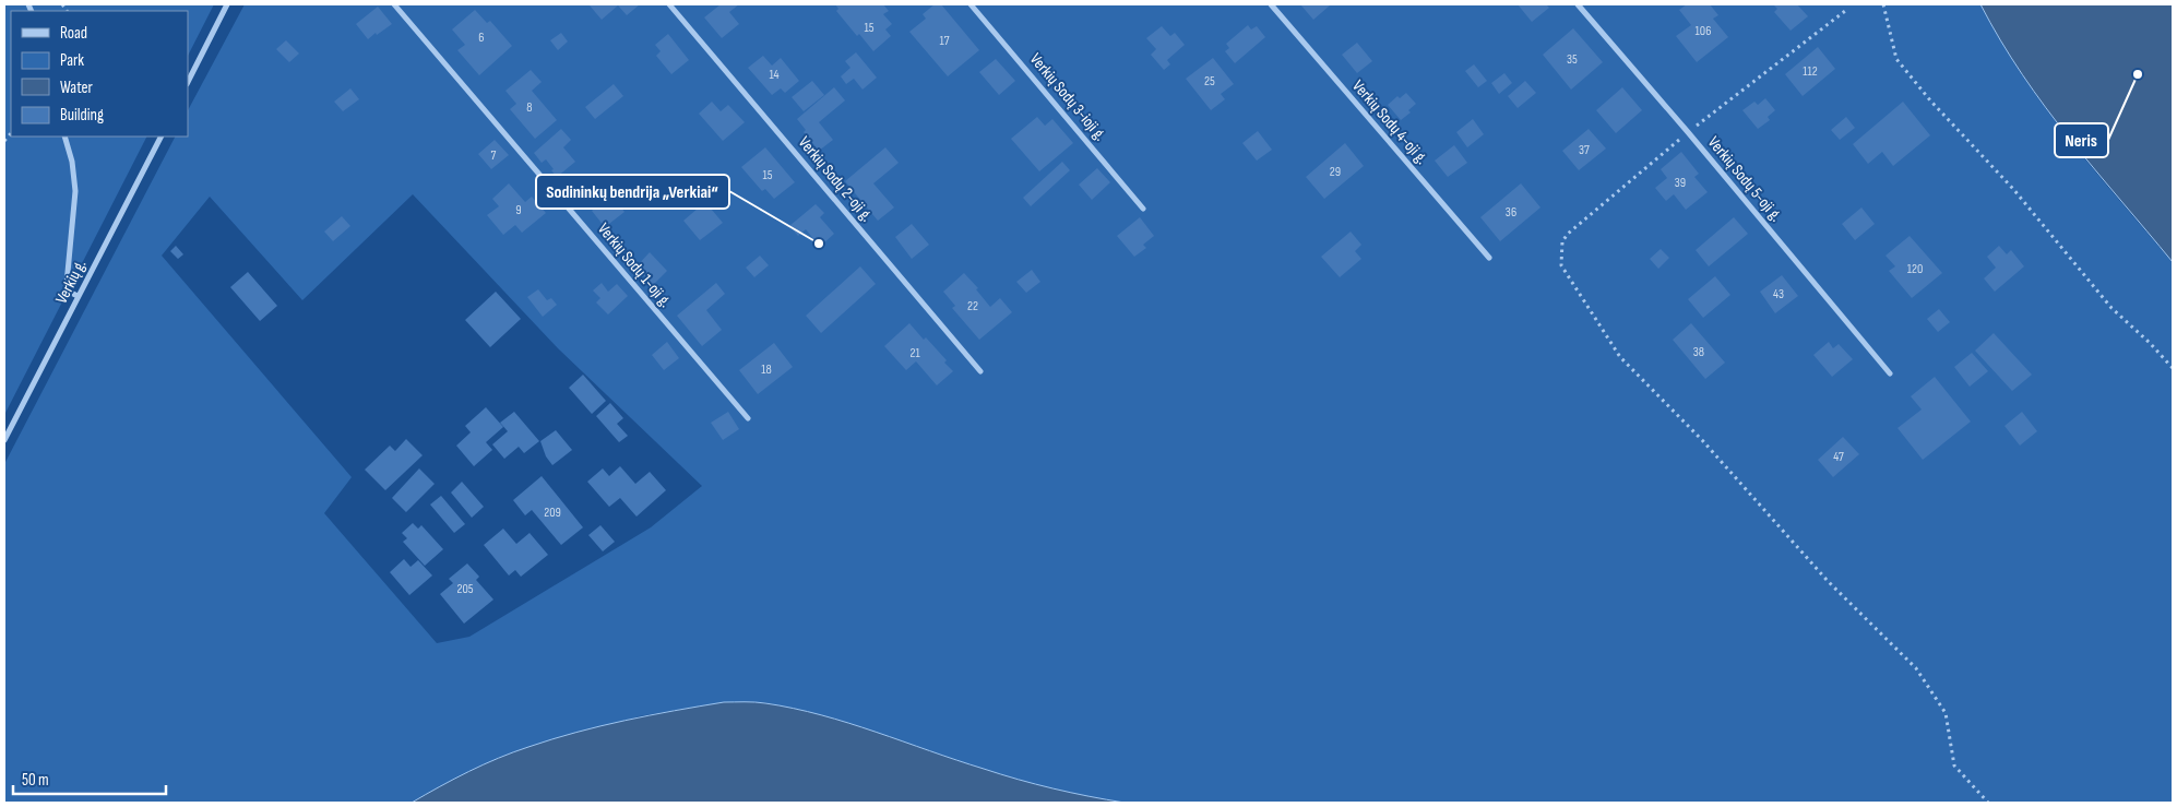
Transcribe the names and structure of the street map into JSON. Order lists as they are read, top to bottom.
{
  "streets": {
    "street": [
      "Verkių Sodų 3-ioji g.",
      "Verkių Sodų 4-oji g.",
      "Verkių Sodų 2-oji g.",
      "Verkių Sodų 5-oji g.",
      "Verkių Sodų 1-oji g.",
      "Verkių g."
    ]
  },
  "places": ["Neris", "Sodininkų bendrija „Verkiai“"],
  "house_numbers": [
    "15",
    "106",
    "6",
    "17",
    "35",
    "112",
    "14",
    "25",
    "8",
    "37",
    "7",
    "29",
    "15",
    "39",
    "9",
    "36",
    "120",
    "43",
    "22",
    "38",
    "21",
    "18",
    "47",
    "209",
    "205"
  ],
  "legend": [
    "Road",
    "Park",
    "Water",
    "Building"
  ],
  "scale_bar": "50 m"
}
